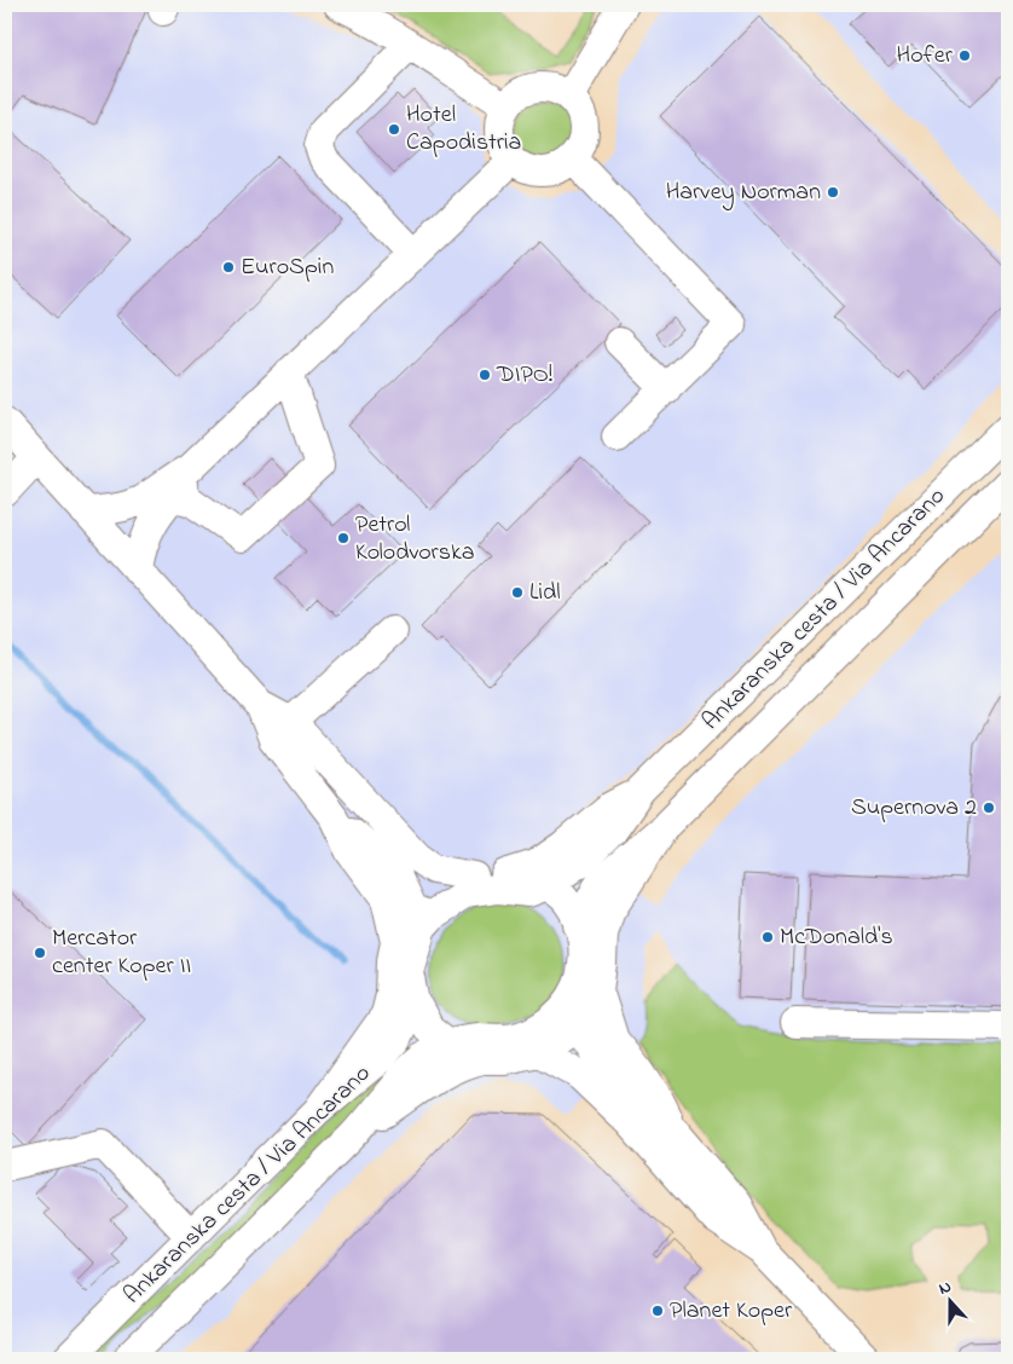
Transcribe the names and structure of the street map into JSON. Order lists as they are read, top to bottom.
{
  "streets": {
    "street": ["Ankaranska cesta / Via Ancarano"]
  },
  "places": [
    "Hofer",
    "Hotel Capodistria",
    "Harvey Norman",
    "EuroSpin",
    "DIPO!",
    "Petrol Kolodvorska",
    "Lidl",
    "Supernova 2",
    "McDonald's",
    "Mercator center Koper II",
    "Planet Koper"
  ],
  "north": "top"
}
